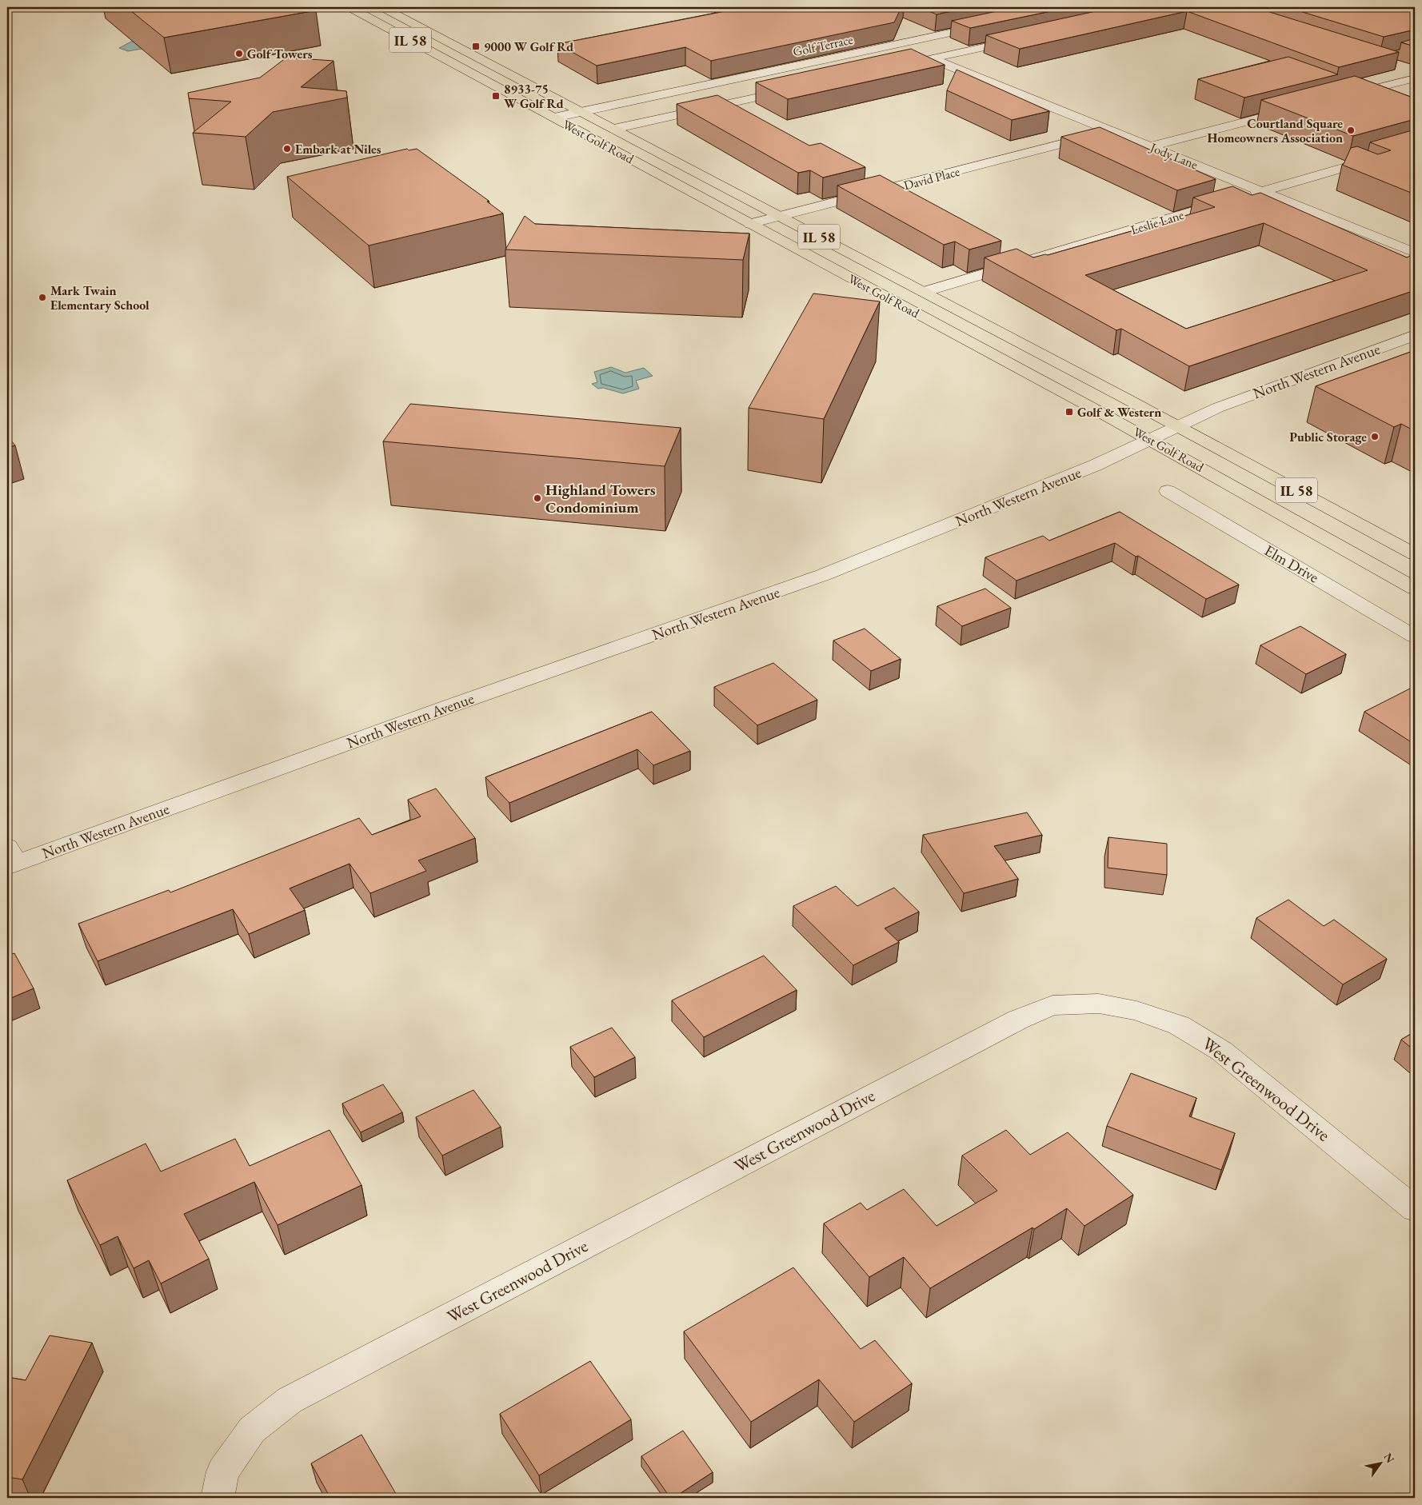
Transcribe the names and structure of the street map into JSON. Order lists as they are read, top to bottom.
{
  "streets": {
    "main road": ["IL 58", "West Golf Road"],
    "street": [
      "Golf Terrace",
      "Jody Lane",
      "David Place",
      "Leslie Lane",
      "North Western Avenue",
      "Elm Drive",
      "West Greenwood Drive"
    ]
  },
  "crossings": [
    ["Golf Terrace", "West Golf Road"],
    ["West Golf Road", "David Place"],
    ["West Golf Road", "Leslie Lane"],
    ["West Golf Road", "North Western Avenue"],
    ["Jody Lane", "David Place"],
    ["Jody Lane", "Leslie Lane"]
  ],
  "places": {
    "transit": ["9000 W Golf Rd", "8933-75 W Golf Rd", "Golf & Western"],
    "other": [
      "Golf Towers",
      "Courtland Square Homeowners Association",
      "Embark at Niles",
      "Mark Twain Elementary School",
      "Public Storage",
      "Highland Towers Condominium"
    ]
  },
  "north": "top right"
}
